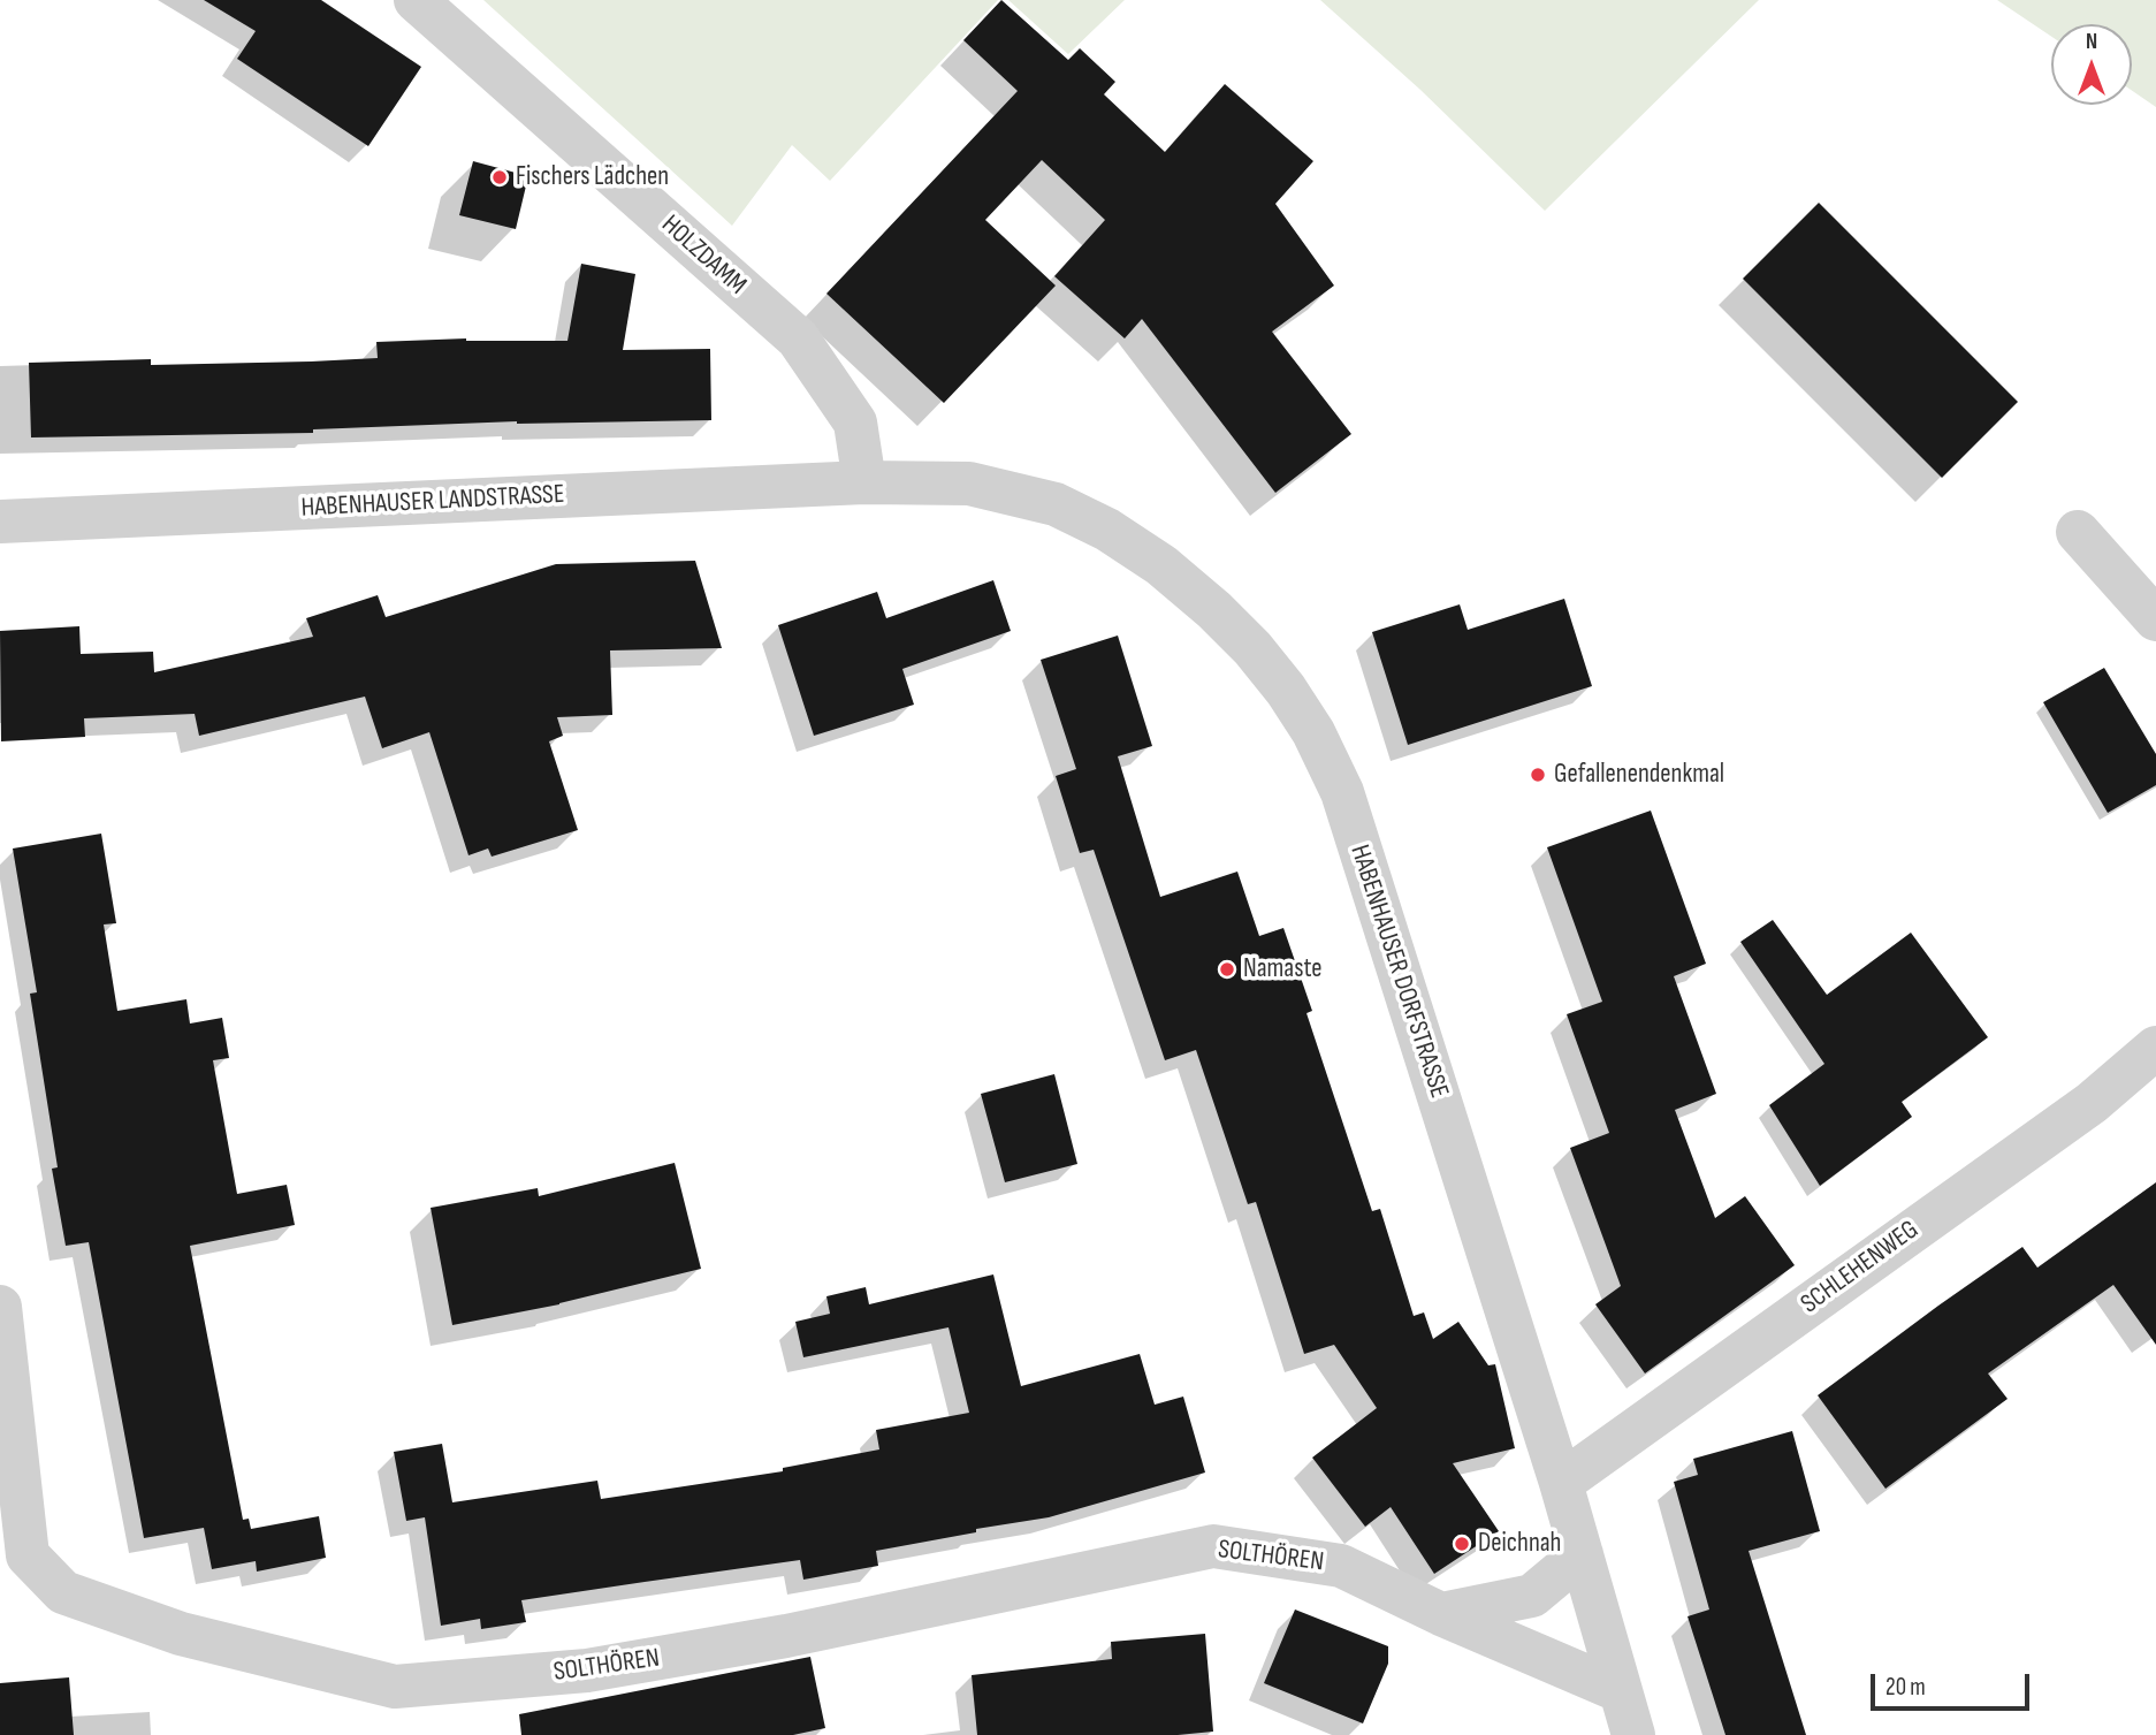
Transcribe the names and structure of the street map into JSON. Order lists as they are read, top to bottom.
{
  "streets": {
    "street": [
      "HOLZDAMM",
      "HABENHAUSER LANDSTRASSE",
      "HABENHAUSER DORFSTRASSE",
      "SCHLEHENWEG",
      "SOLTHÖREN"
    ]
  },
  "crossings": [
    ["HOLZDAMM", "HABENHAUSER LANDSTRASSE"],
    ["HOLZDAMM", "HABENHAUSER DORFSTRASSE"],
    ["HABENHAUSER LANDSTRASSE", "HABENHAUSER DORFSTRASSE"],
    ["HABENHAUSER DORFSTRASSE", "SCHLEHENWEG"],
    ["HABENHAUSER DORFSTRASSE", "SOLTHÖREN"]
  ],
  "places": [
    "Fischers Lädchen",
    "Gefallenendenkmal",
    "Namaste",
    "Deichnah"
  ],
  "scale_bar": "20 m",
  "north": "top"
}
